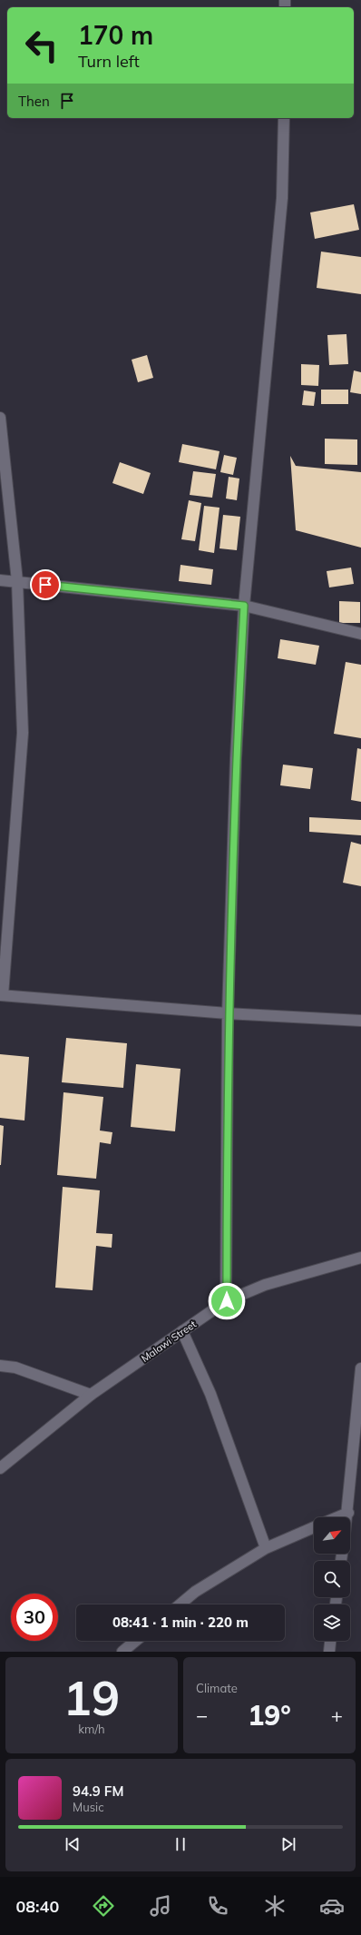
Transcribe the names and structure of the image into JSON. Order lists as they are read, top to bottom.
{
  "streets": {
    "street": ["Malawi Street"]
  },
  "north": "top right",
  "page": {
    "turn": ["170 m", "Turn left"],
    "then": "Then",
    "limit": "30",
    "trip": "08:41 · 1 min · 220 m",
    "tile": [
      ["19", "km/h"],
      "Climate"
    ],
    "heat": ["−", "19°", "+"],
    "song": ["94.9 FM", "Music"],
    "tabs": "08:40"
  }
}
